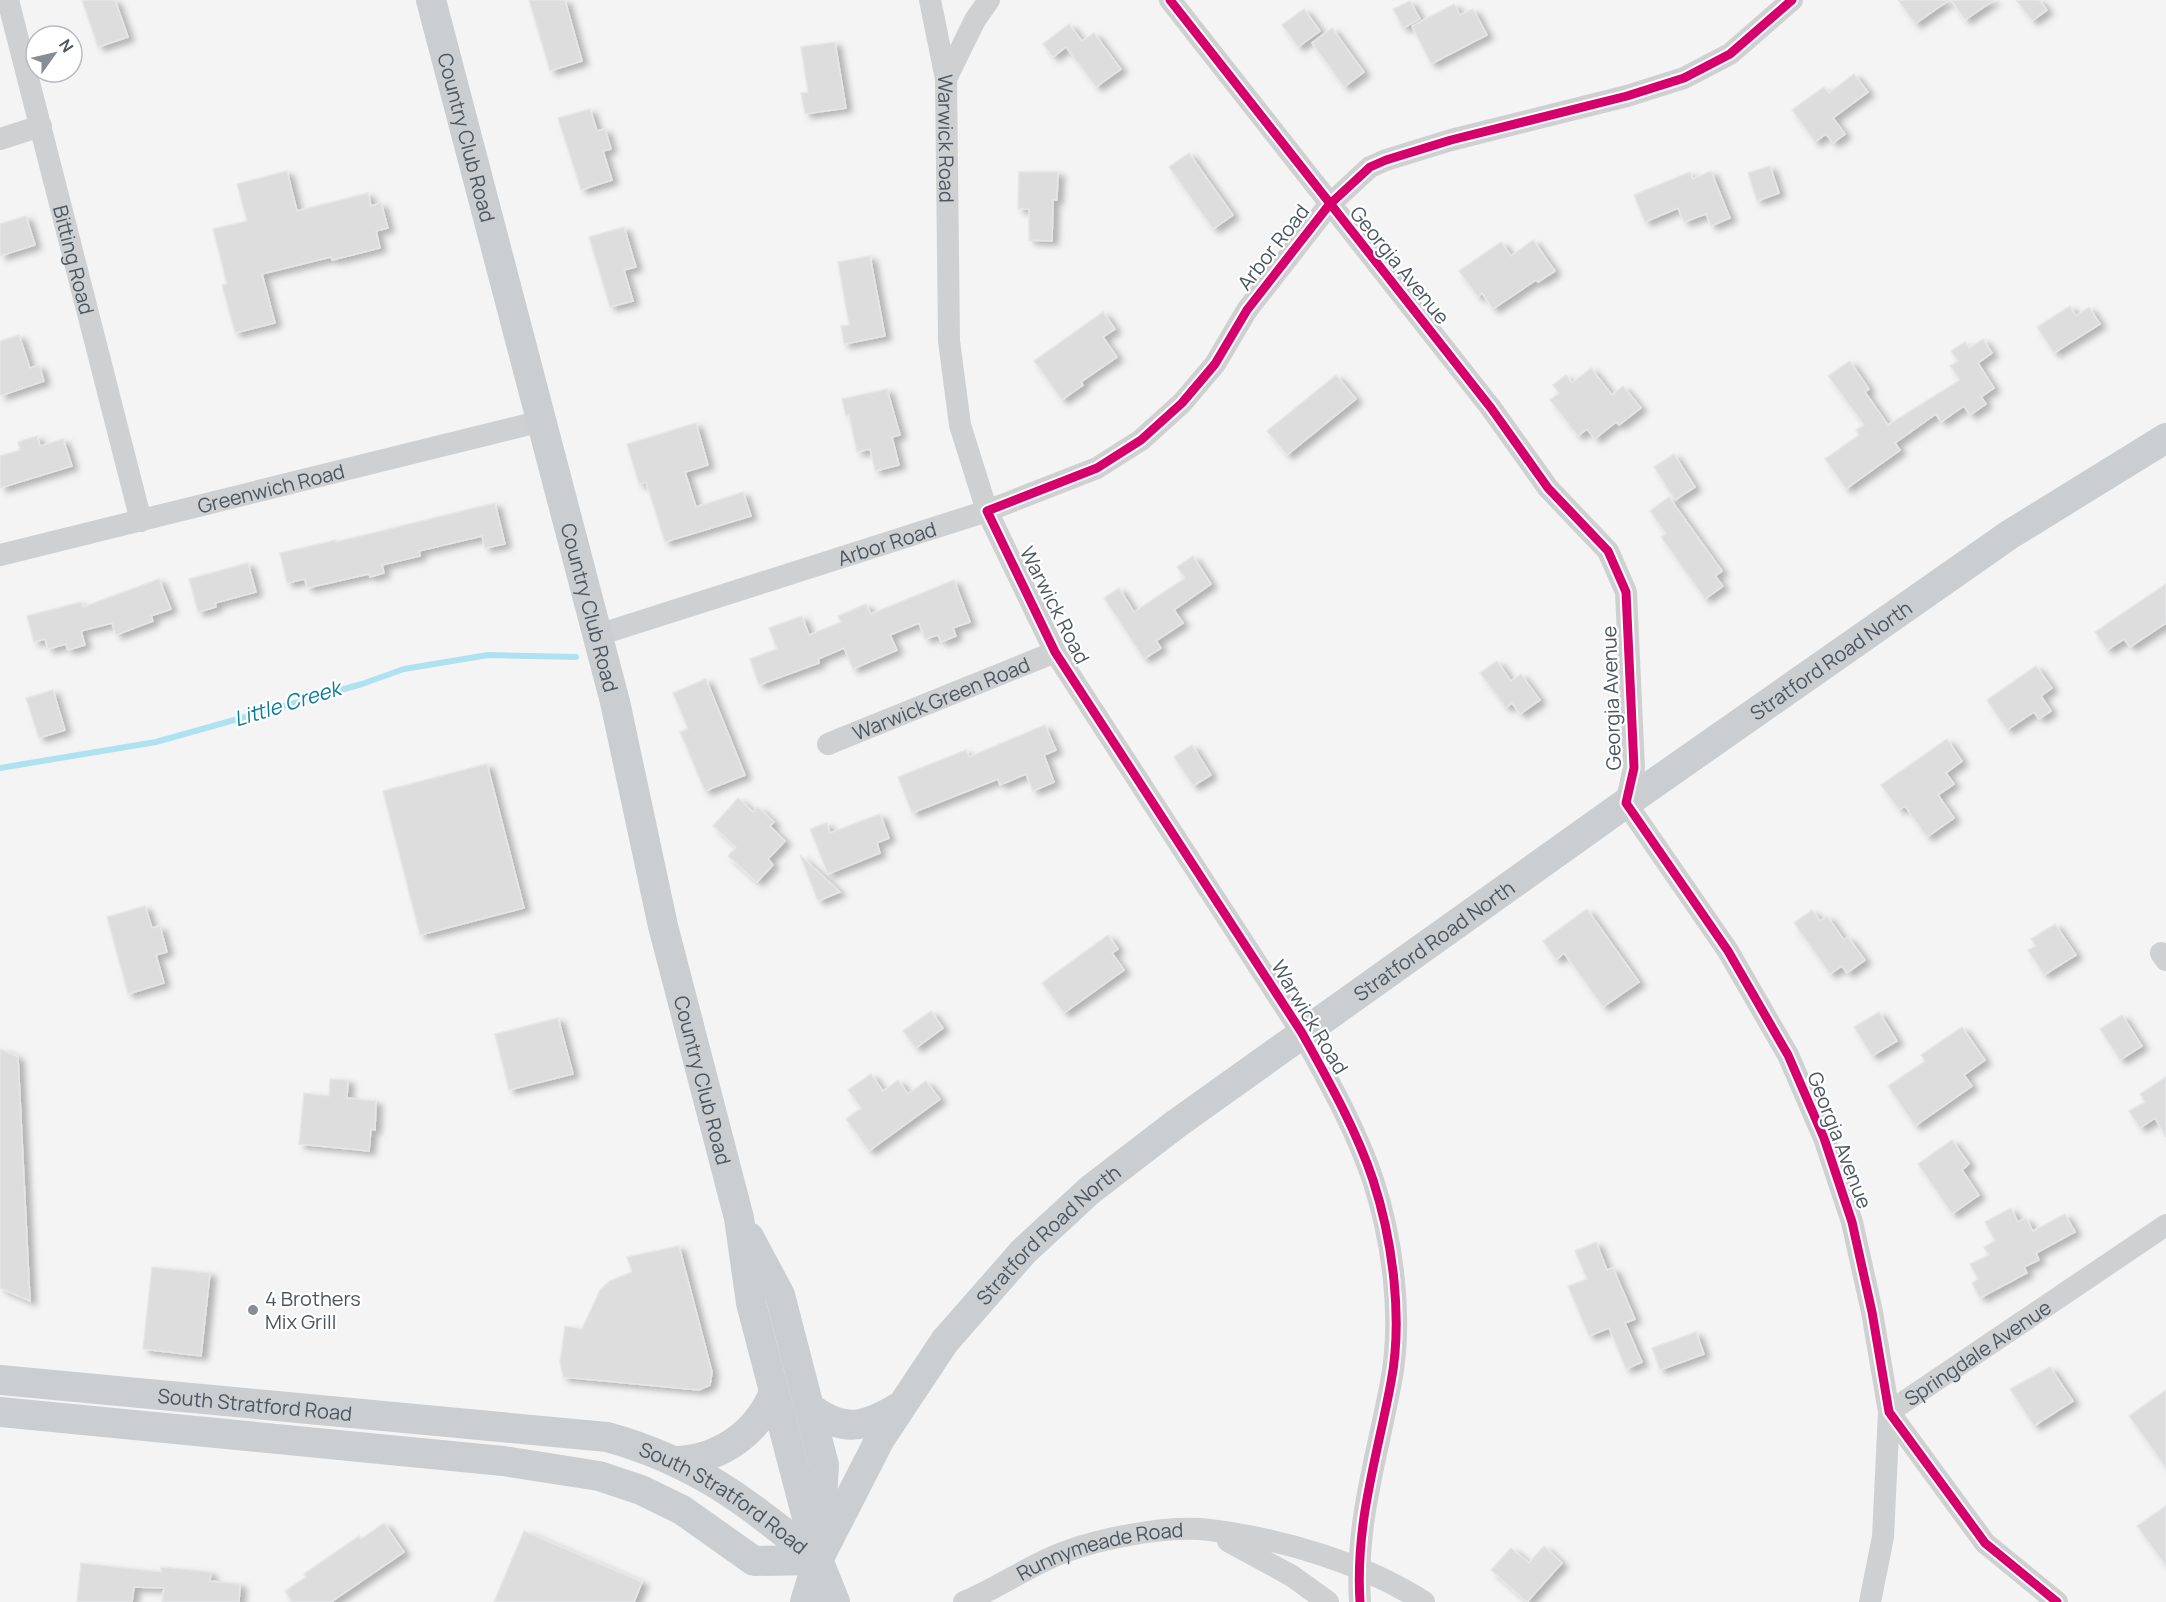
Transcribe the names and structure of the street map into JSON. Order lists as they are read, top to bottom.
{
  "streets": {
    "main road": ["Country Club Road", "Stratford Road North", "South Stratford Road"],
    "street": [
      "Warwick Road",
      "Arbor Road",
      "Bitting Road",
      "Georgia Avenue",
      "Greenwich Road",
      "Warwick Green Road",
      "Springdale Avenue",
      "Runnymeade Road"
    ]
  },
  "crossings": [
    ["Country Club Road", "Arbor Road"],
    ["Country Club Road", "Greenwich Road"],
    ["Country Club Road", "Stratford Road North"],
    ["Country Club Road", "South Stratford Road"],
    ["Warwick Road", "Arbor Road"],
    ["Warwick Road", "Stratford Road North"],
    ["Warwick Road", "Warwick Green Road"],
    ["Warwick Road", "Runnymeade Road"],
    ["Arbor Road", "Georgia Avenue"],
    ["Bitting Road", "Greenwich Road"],
    ["Georgia Avenue", "Stratford Road North"],
    ["Georgia Avenue", "Springdale Avenue"],
    ["Stratford Road North", "South Stratford Road"]
  ],
  "water": ["Little Creek"],
  "places": ["4 Brothers Mix Grill"],
  "north": "top right"
}
